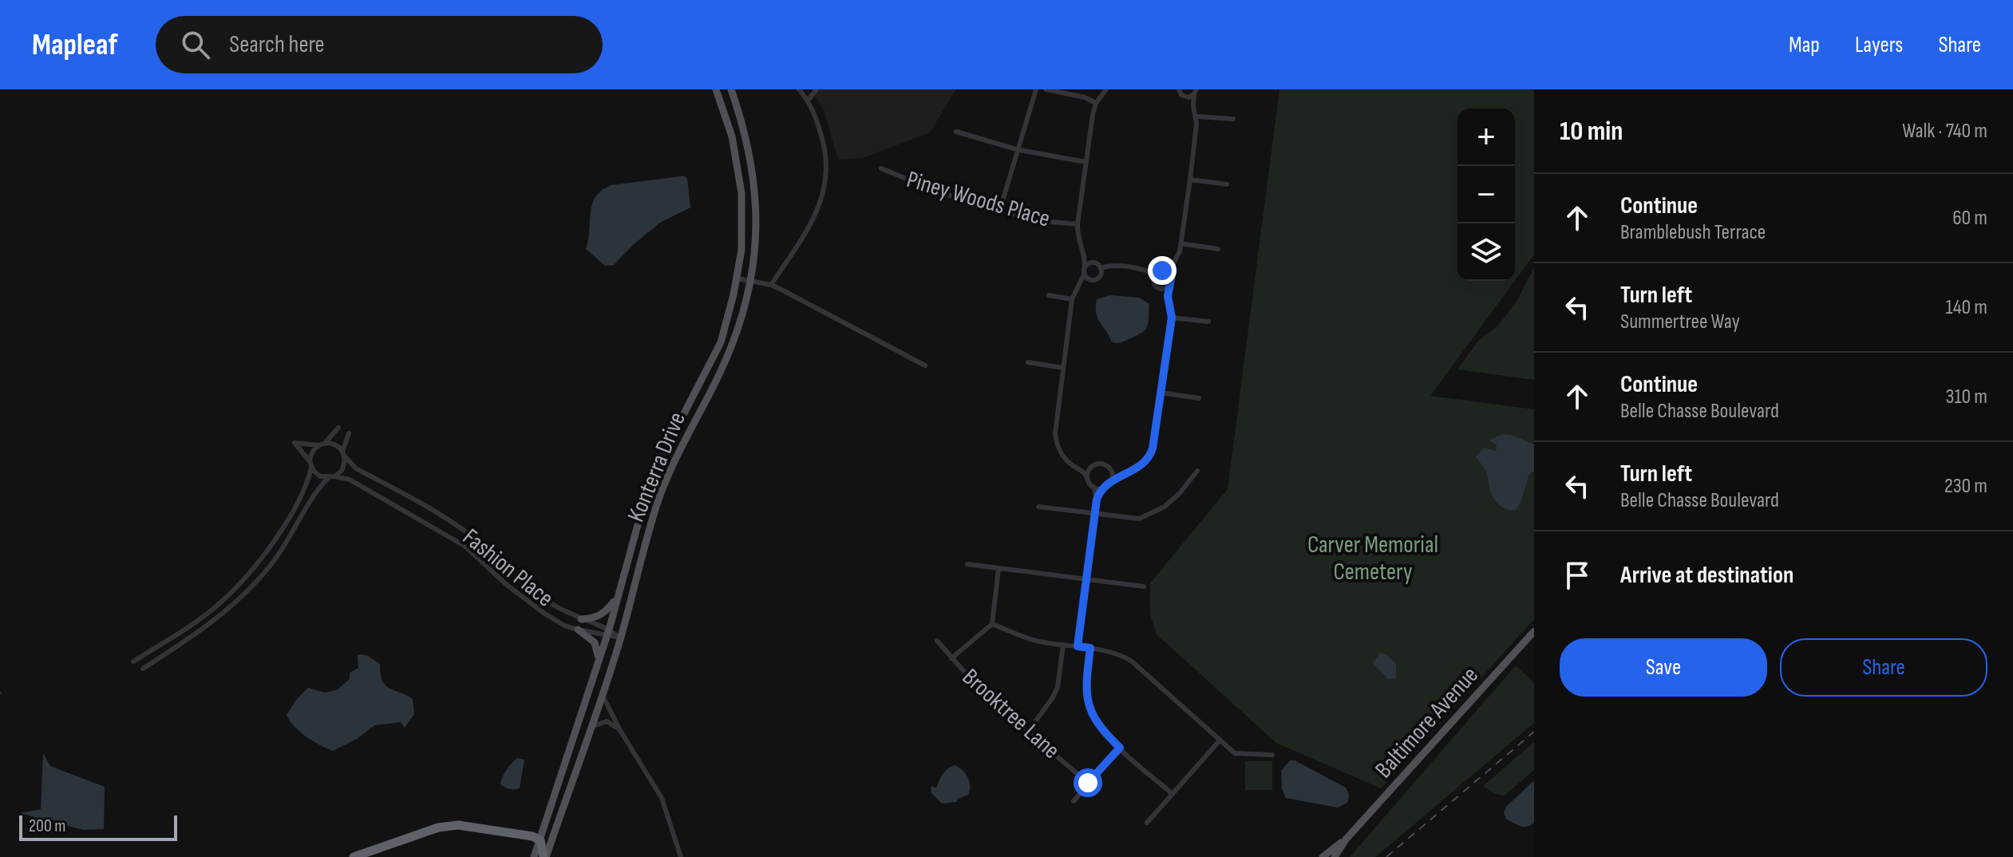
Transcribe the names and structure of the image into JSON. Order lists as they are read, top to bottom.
{
  "streets": {
    "main road": ["Konterra Drive", "Baltimore Avenue"],
    "street": ["Piney Woods Place", "Fashion Place", "Brooktree Lane"]
  },
  "crossings": [
    ["Konterra Drive", "Fashion Place"]
  ],
  "parks": ["Carver Memorial Cemetery"],
  "scale_bar": "200 m",
  "page": {
    "header": "Mapleaf",
    "search": "Search here",
    "nav": ["Map", "Layers", "Share"],
    "heading": ["10 min", "Walk · 740 m"],
    "map_buttons": ["+", "−"],
    "list": [
      ["Continue", "Bramblebush Terrace", "60 m"],
      ["Turn left", "Summertree Way", "140 m"],
      ["Continue", "Belle Chasse Boulevard", "310 m"],
      ["Turn left", "Belle Chasse Boulevard", "230 m"],
      "Arrive at destination"
    ],
    "buttons": ["Save", "Share"],
    "scale": "200 m"
  }
}
